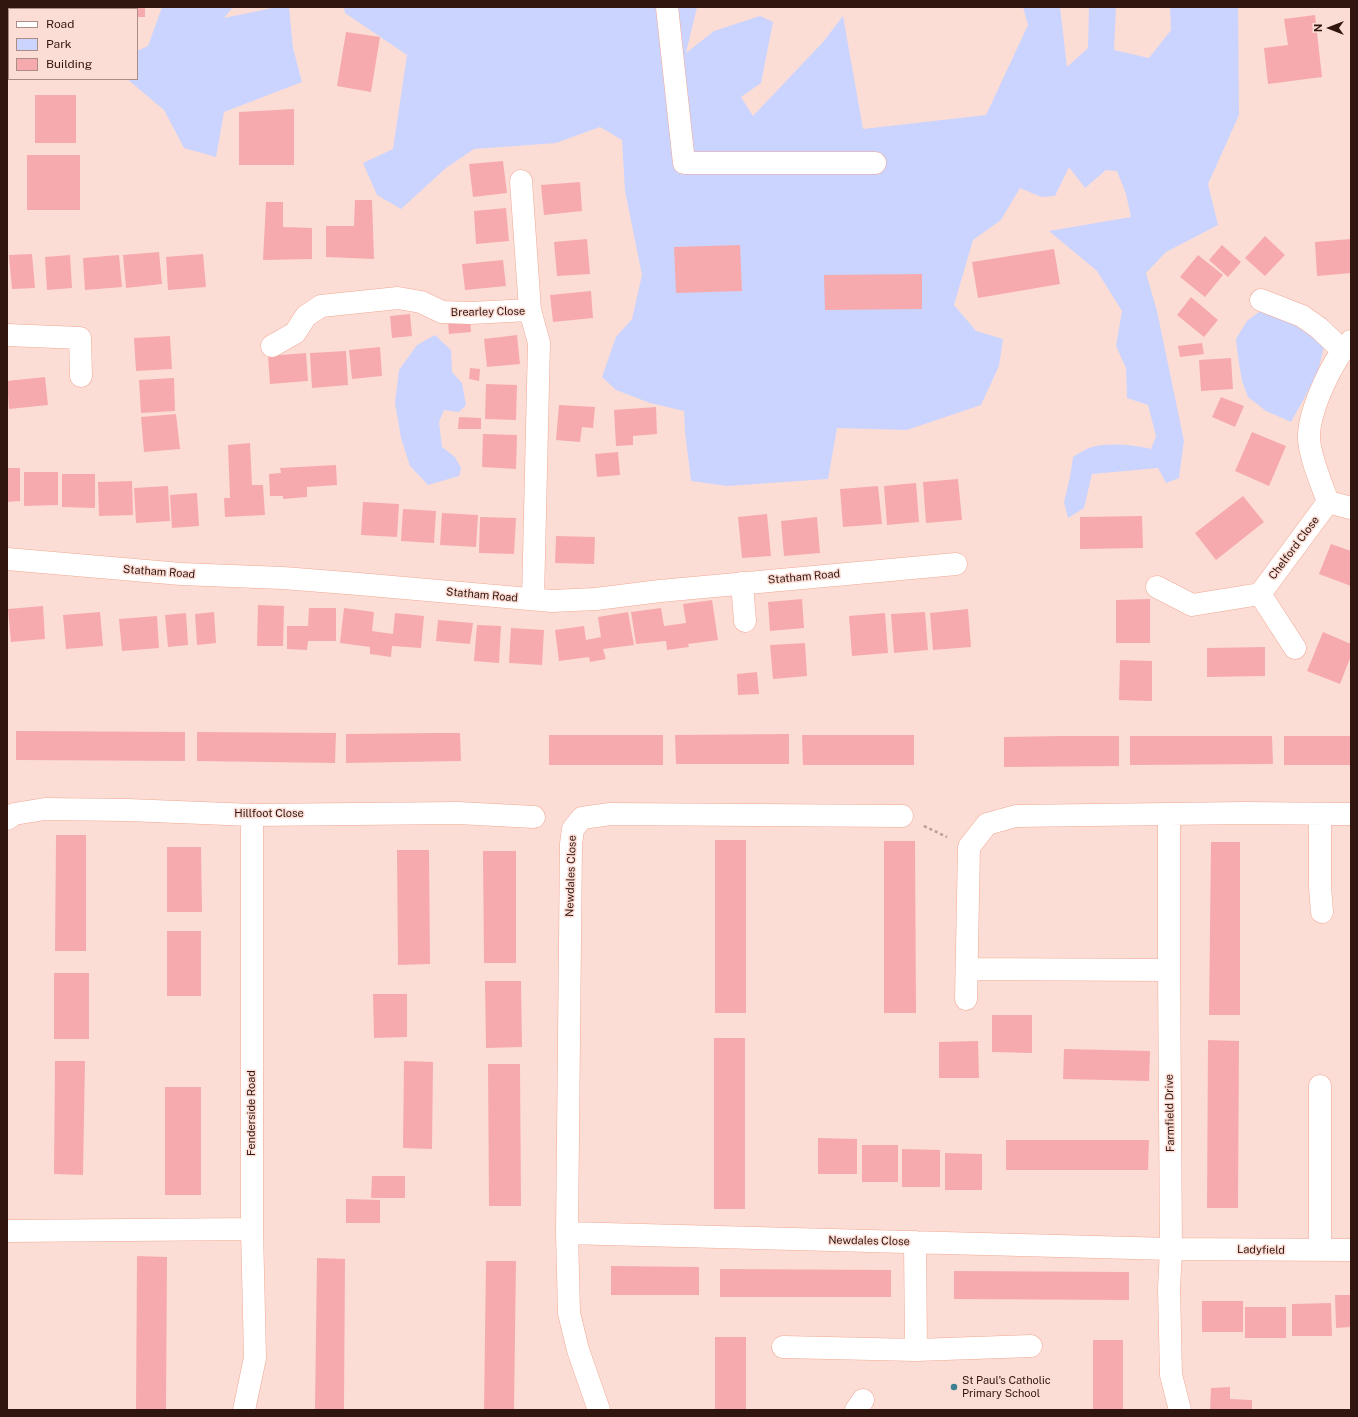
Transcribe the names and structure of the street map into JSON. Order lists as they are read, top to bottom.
{
  "streets": {
    "street": [
      "Brearley Close",
      "Chelford Close",
      "Statham Road",
      "Hillfoot Close",
      "Newdales Close",
      "Fenderside Road",
      "Farmfield Drive",
      "Ladyfield"
    ]
  },
  "crossings": [
    ["Brearley Close", "Statham Road"],
    ["Hillfoot Close", "Fenderside Road"],
    ["Newdales Close", "Farmfield Drive"],
    ["Newdales Close", "Ladyfield"],
    ["Farmfield Drive", "Ladyfield"]
  ],
  "places": ["St Paul's Catholic Primary School"],
  "legend": ["Road", "Park", "Building"],
  "north": "left"
}
